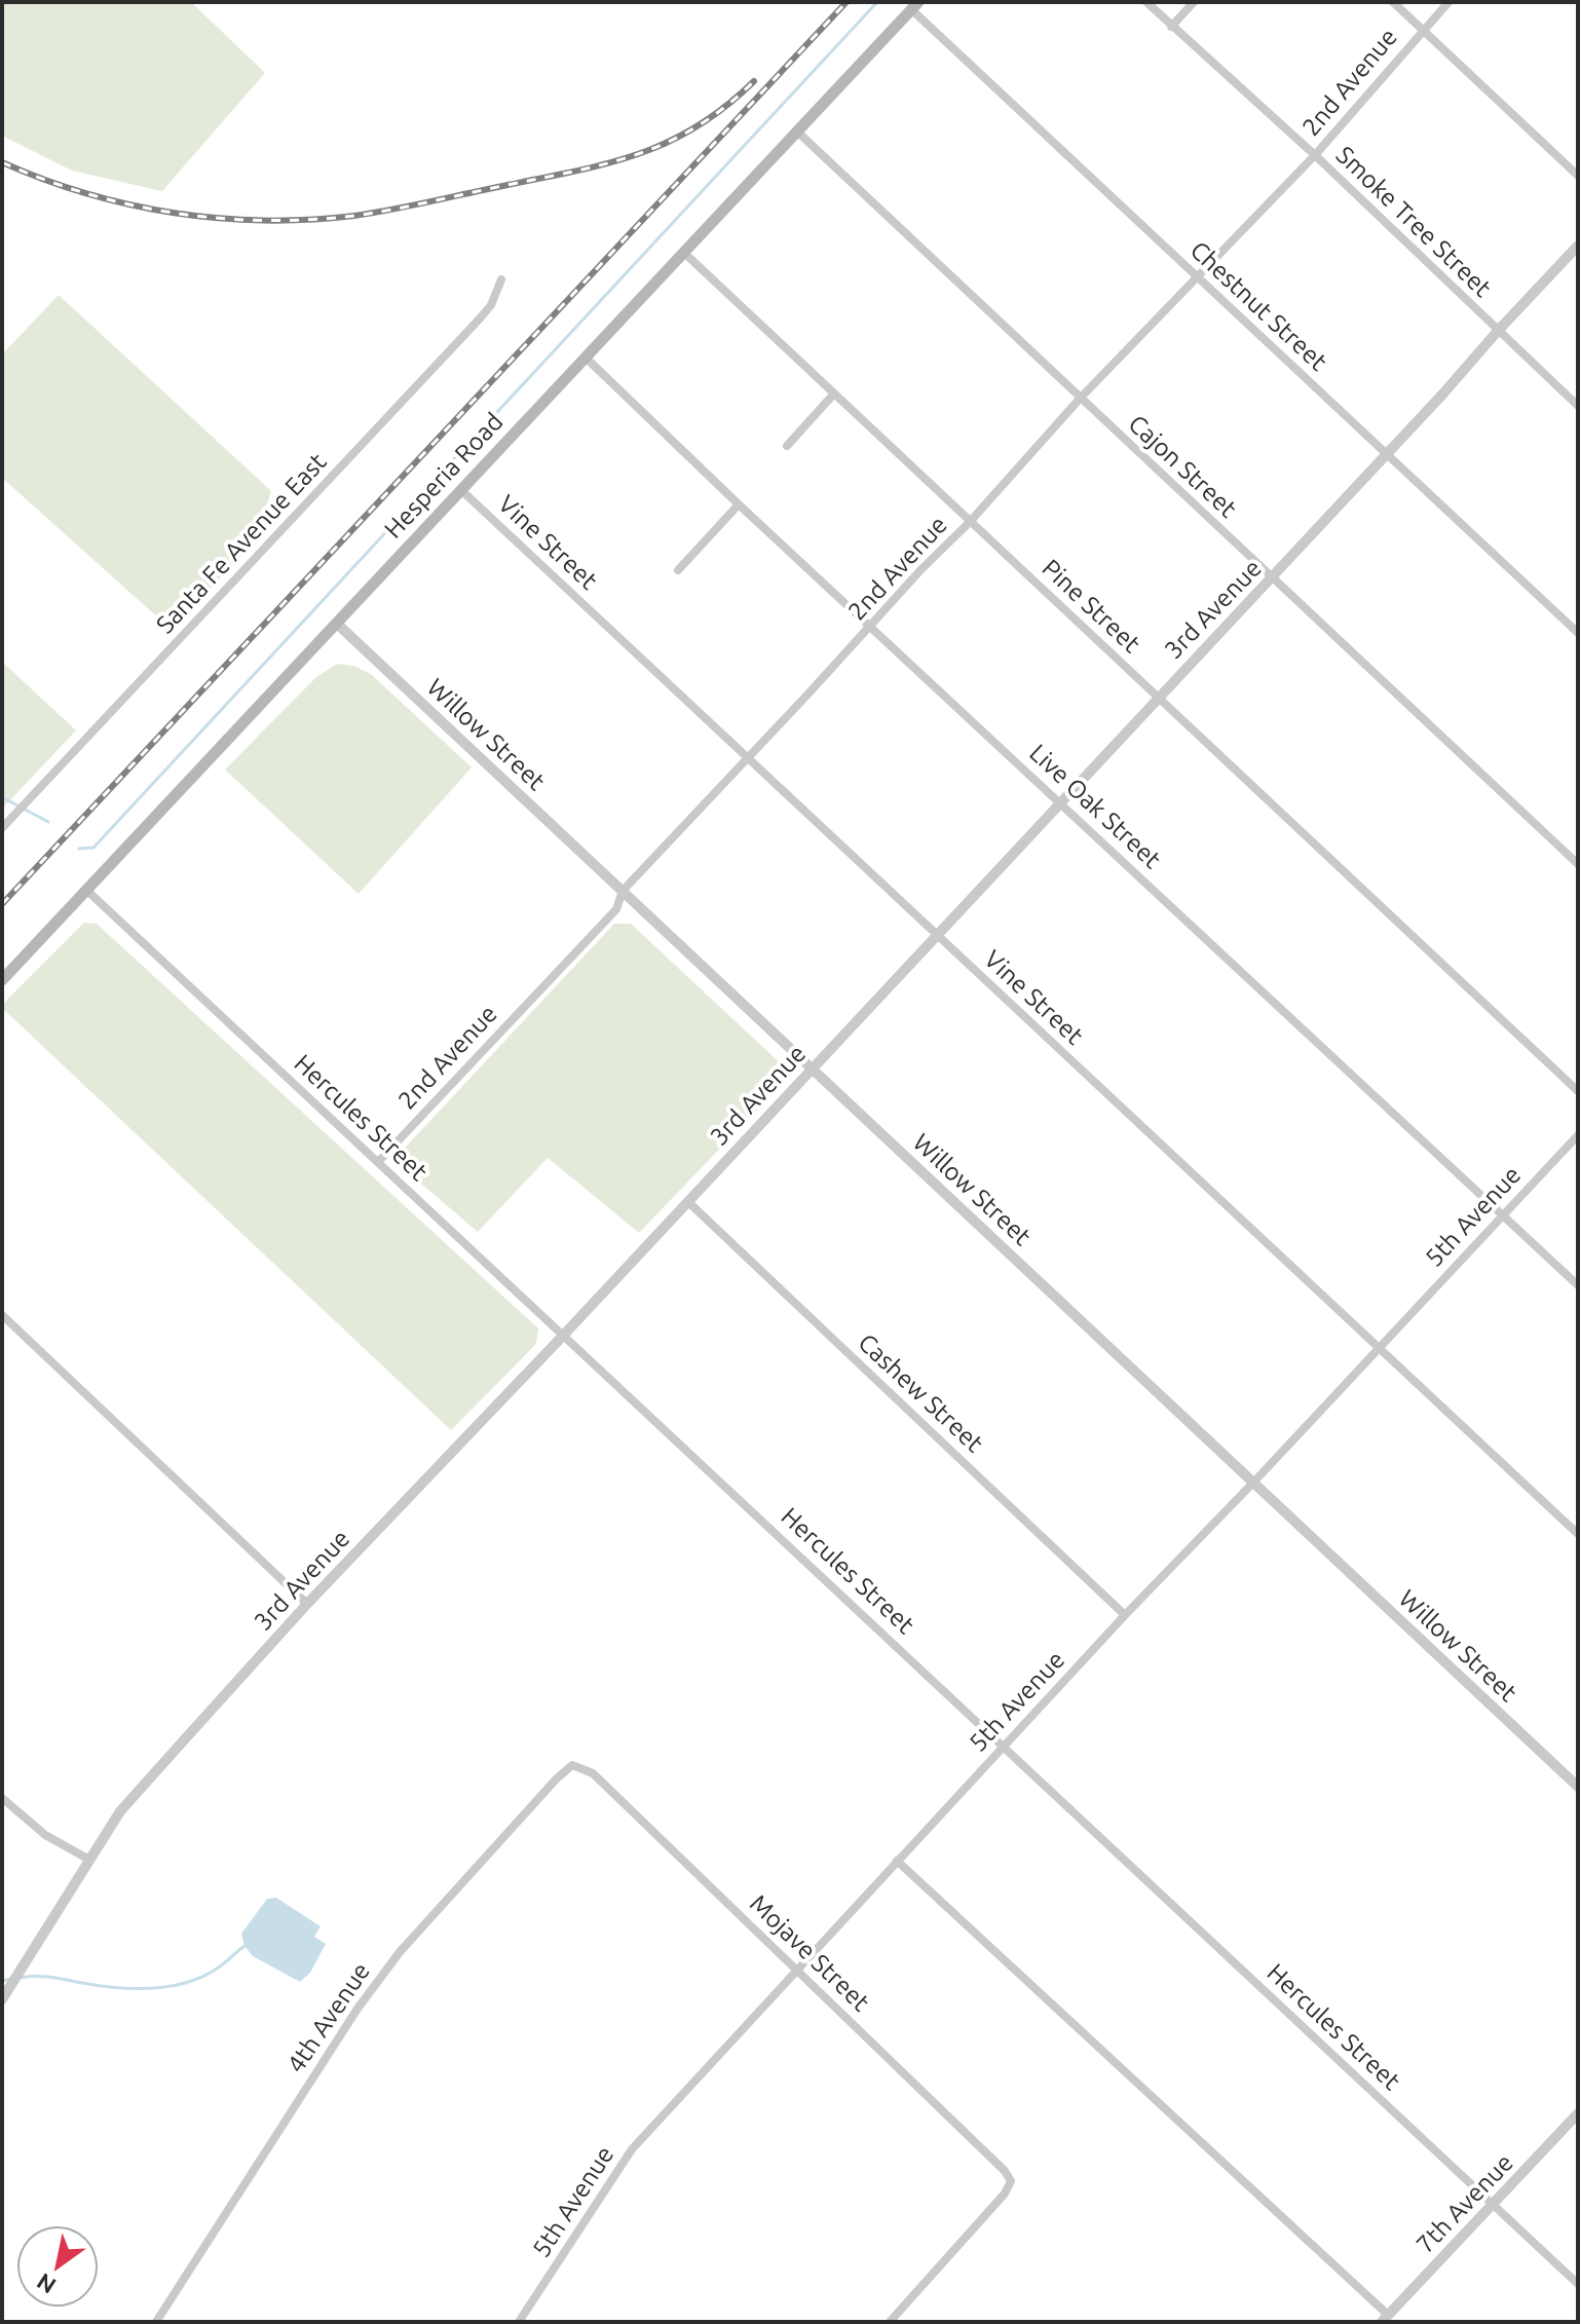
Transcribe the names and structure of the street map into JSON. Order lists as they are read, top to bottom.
{
  "streets": {
    "main road": ["Hesperia Road"],
    "street": [
      "2nd Avenue",
      "Smoke Tree Street",
      "Chestnut Street",
      "Cajon Street",
      "Vine Street",
      "Santa Fe Avenue East",
      "Pine Street",
      "3rd Avenue",
      "Willow Street",
      "Live Oak Street",
      "Hercules Street",
      "5th Avenue",
      "Cashew Street",
      "Mojave Street",
      "4th Avenue",
      "7th Avenue"
    ]
  },
  "crossings": [
    ["2nd Avenue", "Smoke Tree Street"],
    ["2nd Avenue", "Chestnut Street"],
    ["2nd Avenue", "Cajon Street"],
    ["2nd Avenue", "Vine Street"],
    ["2nd Avenue", "Pine Street"],
    ["2nd Avenue", "Willow Street"],
    ["2nd Avenue", "Live Oak Street"],
    ["2nd Avenue", "Hercules Street"],
    ["Smoke Tree Street", "3rd Avenue"],
    ["Chestnut Street", "Hesperia Road"],
    ["Chestnut Street", "3rd Avenue"],
    ["Cajon Street", "Hesperia Road"],
    ["Cajon Street", "3rd Avenue"],
    ["Hesperia Road", "Vine Street"],
    ["Hesperia Road", "Pine Street"],
    ["Hesperia Road", "Willow Street"],
    ["Hesperia Road", "Live Oak Street"],
    ["Hesperia Road", "Hercules Street"],
    ["Vine Street", "3rd Avenue"],
    ["Vine Street", "5th Avenue"],
    ["Pine Street", "3rd Avenue"],
    ["3rd Avenue", "Willow Street"],
    ["3rd Avenue", "Live Oak Street"],
    ["3rd Avenue", "Hercules Street"],
    ["3rd Avenue", "Cashew Street"],
    ["Willow Street", "5th Avenue"],
    ["Live Oak Street", "5th Avenue"],
    ["Hercules Street", "5th Avenue"],
    ["Hercules Street", "7th Avenue"],
    ["5th Avenue", "Cashew Street"],
    ["5th Avenue", "Mojave Street"],
    ["Mojave Street", "4th Avenue"]
  ],
  "north": "bottom left"
}
